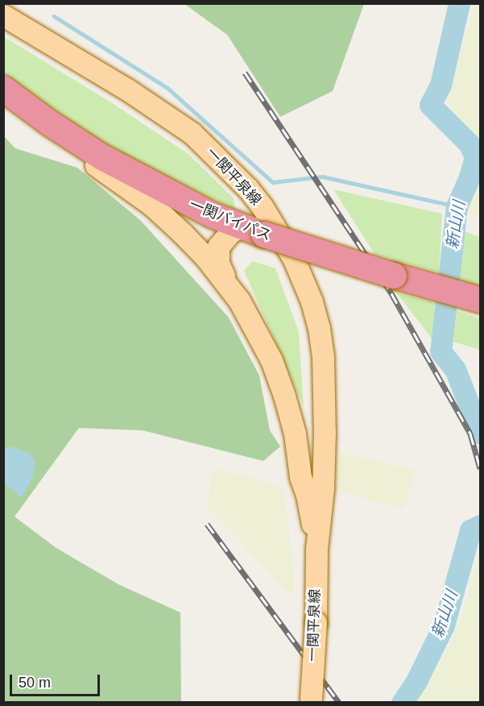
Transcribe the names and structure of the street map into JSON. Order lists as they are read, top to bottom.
{
  "streets": {
    "highway": ["一関バイパス"],
    "main road": ["一関平泉線"]
  },
  "crossings": [
    ["一関平泉線", "一関バイパス"]
  ],
  "water": ["新山川"],
  "scale_bar": "50 m"
}
